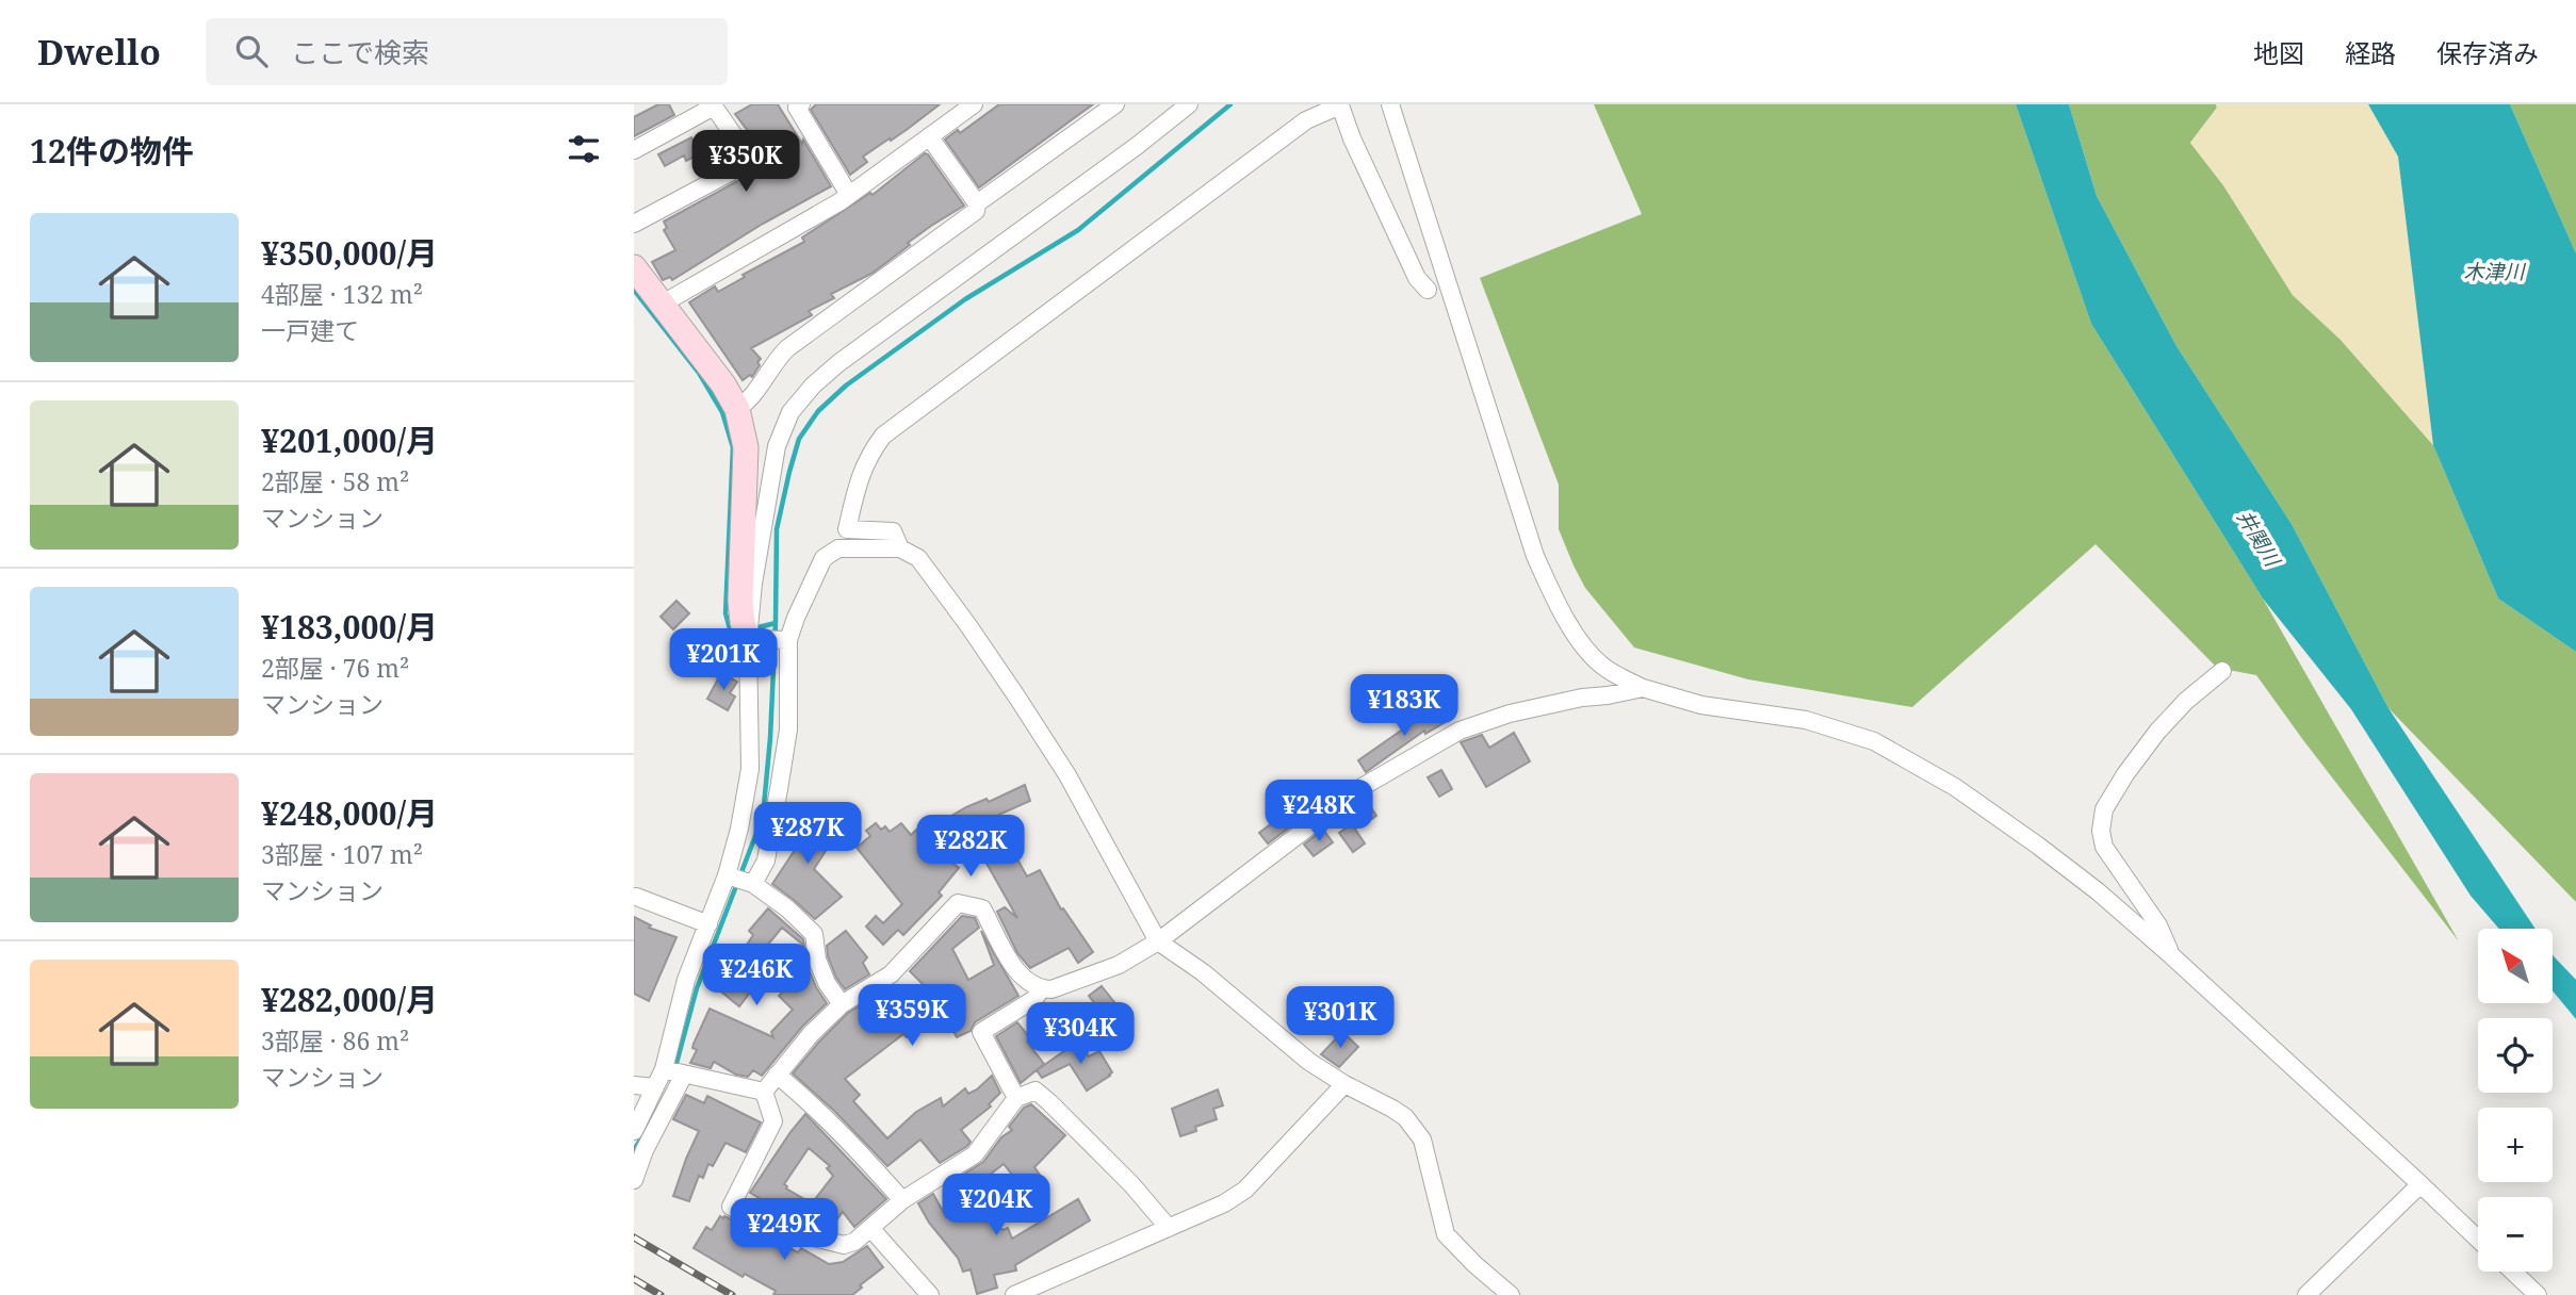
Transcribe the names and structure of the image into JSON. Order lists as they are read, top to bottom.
{
  "water": ["木津川", "井関川"],
  "north": "top left",
  "page": {
    "header": "Dwello",
    "search": "ここで検索",
    "nav": ["地図", "経路", "保存済み"],
    "heading": "12件の物件",
    "price": [
      "¥350K",
      "¥201K",
      "¥183K",
      "¥248K",
      "¥287K",
      "¥282K",
      "¥246K",
      "¥359K",
      "¥301K",
      "¥304K",
      "¥204K",
      "¥249K"
    ],
    "list": [
      {
        "name": "¥350,000/月",
        "note": "4部屋 · 132 m² · 一戸建て"
      },
      {
        "name": "¥201,000/月",
        "note": "2部屋 · 58 m² · マンション"
      },
      {
        "name": "¥183,000/月",
        "note": "2部屋 · 76 m² · マンション"
      },
      {
        "name": "¥248,000/月",
        "note": "3部屋 · 107 m² · マンション"
      },
      {
        "name": "¥282,000/月",
        "note": "3部屋 · 86 m² · マンション"
      }
    ],
    "map_buttons": ["+", "−"]
  }
}
